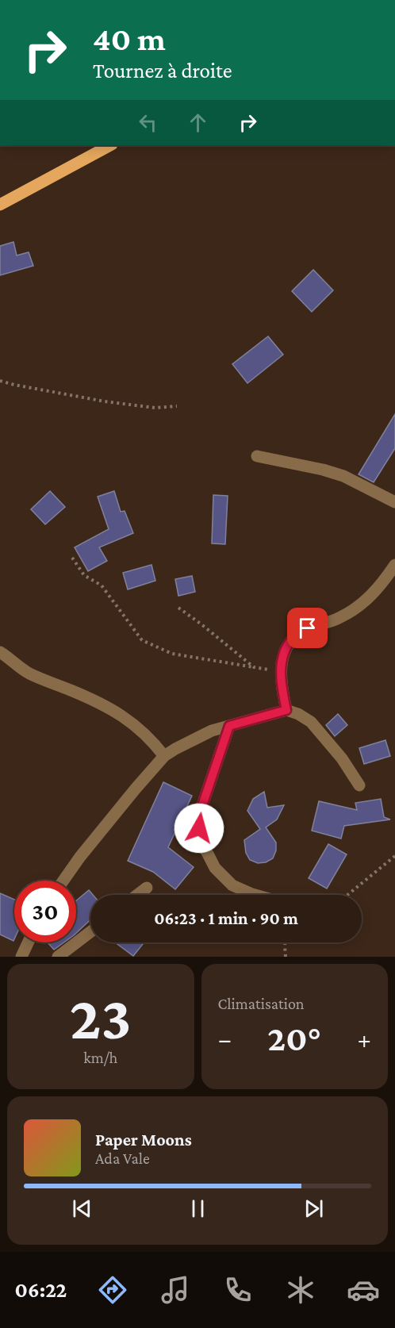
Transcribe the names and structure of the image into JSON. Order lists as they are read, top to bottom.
{
  "page": {
    "turn": ["40 m", "Tournez à droite"],
    "limit": "30",
    "trip": "06:23 · 1 min · 90 m",
    "tile": [
      ["23", "km/h"],
      "Climatisation"
    ],
    "heat": ["−", "20°", "+"],
    "song": ["Paper Moons", "Ada Vale"],
    "tabs": "06:22"
  }
}
